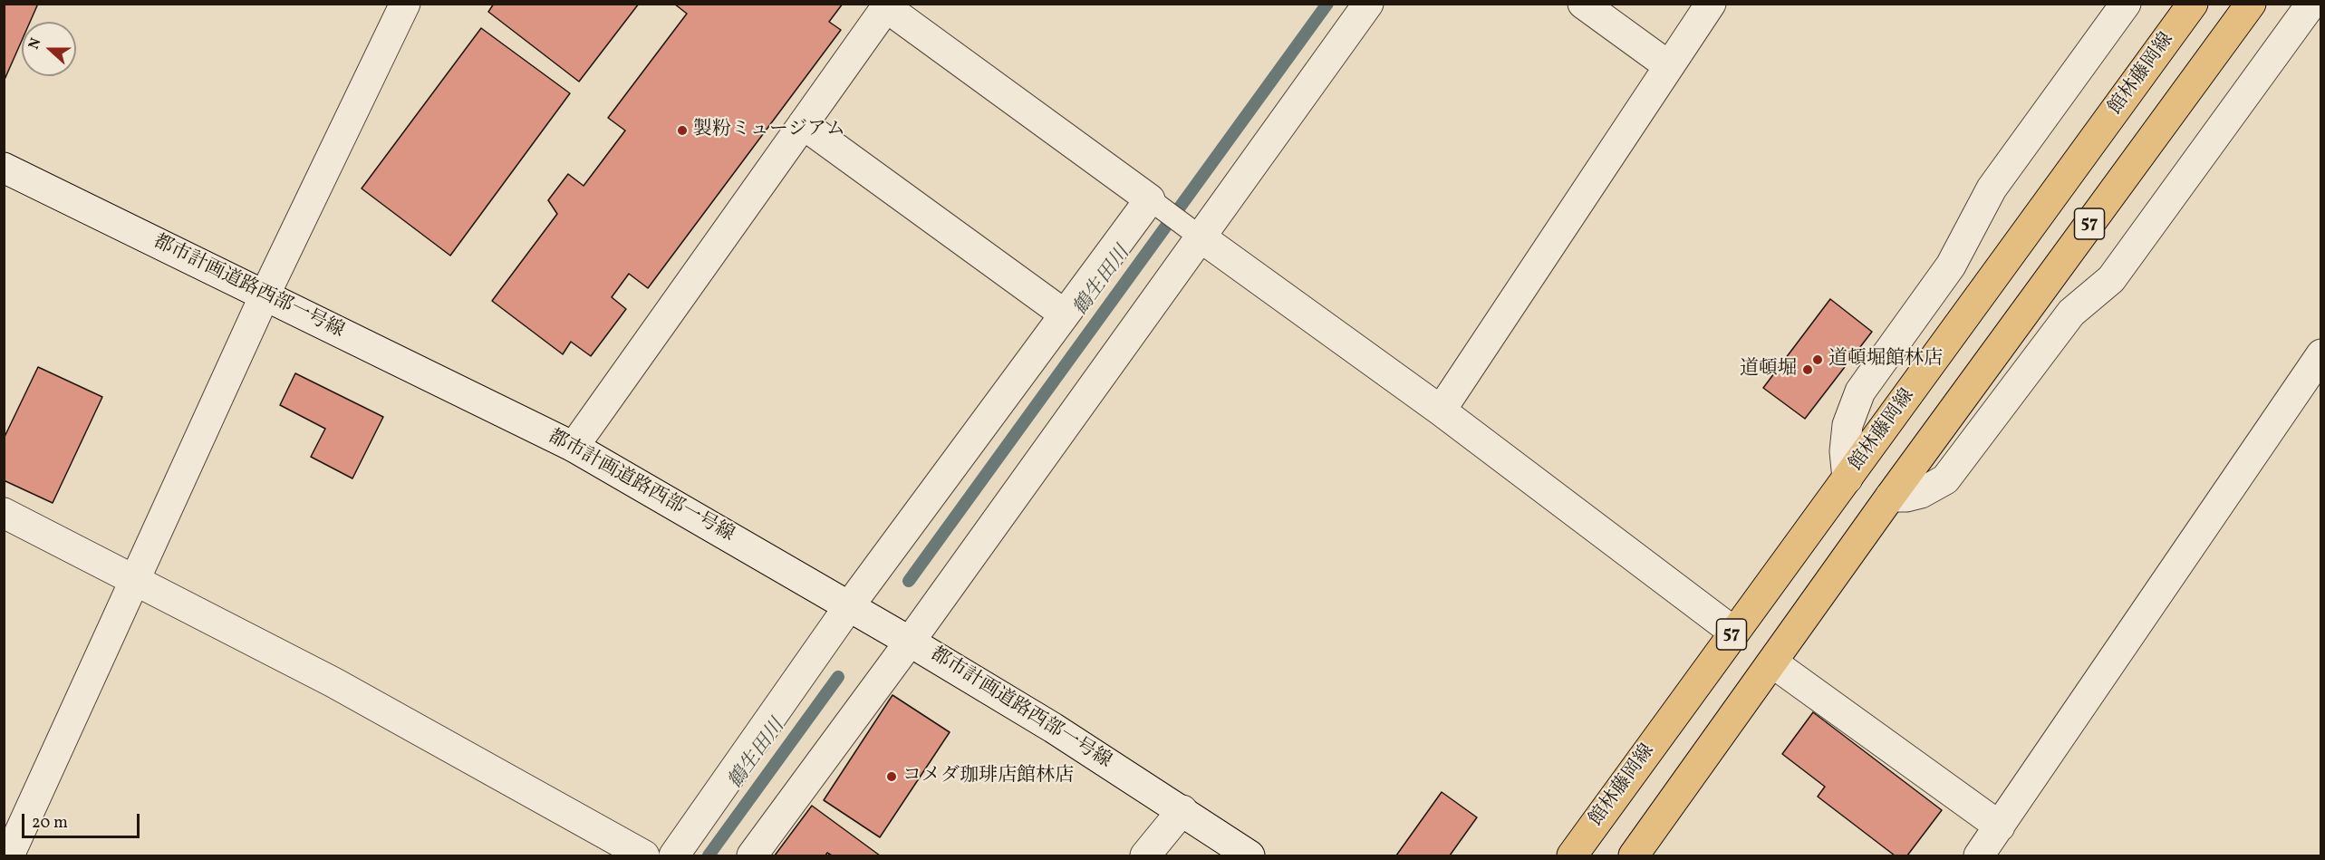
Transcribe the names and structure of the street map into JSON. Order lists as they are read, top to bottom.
{
  "streets": {
    "main road": ["館林藤岡線", "57"],
    "street": ["都市計画道路西部一号線"]
  },
  "water": ["鶴生田川"],
  "places": [
    "製粉ミュージアム",
    "道頓堀館林店",
    "道頓堀",
    "コメダ珈琲店館林店"
  ],
  "scale_bar": "20 m",
  "north": "left"
}
